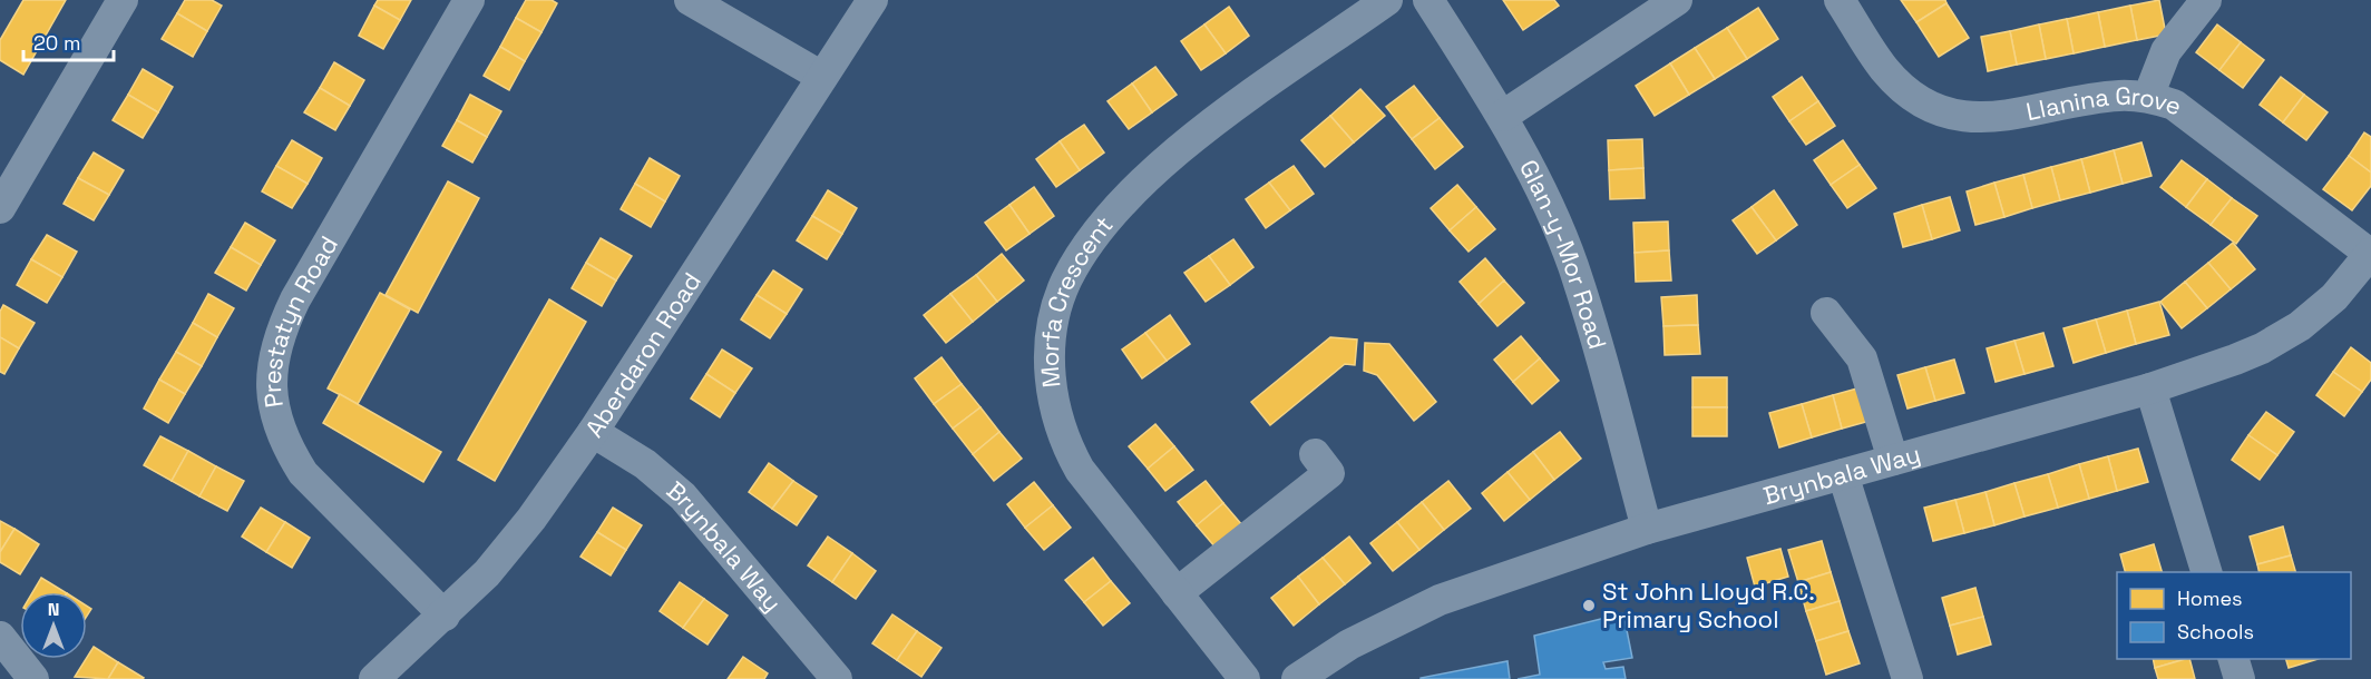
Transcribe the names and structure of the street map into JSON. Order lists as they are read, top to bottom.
{
  "streets": {
    "street": [
      "Llanina Grove",
      "Glan-y-Mor Road",
      "Morfa Crescent",
      "Prestatyn Road",
      "Aberdaron Road",
      "Brynbala Way"
    ]
  },
  "crossings": [
    ["Llanina Grove", "Brynbala Way"],
    ["Glan-y-Mor Road", "Brynbala Way"],
    ["Prestatyn Road", "Aberdaron Road"],
    ["Aberdaron Road", "Brynbala Way"]
  ],
  "places": ["St John Lloyd R.C. Primary School"],
  "legend": ["Homes", "Schools"],
  "scale_bar": "20 m",
  "north": "top"
}
